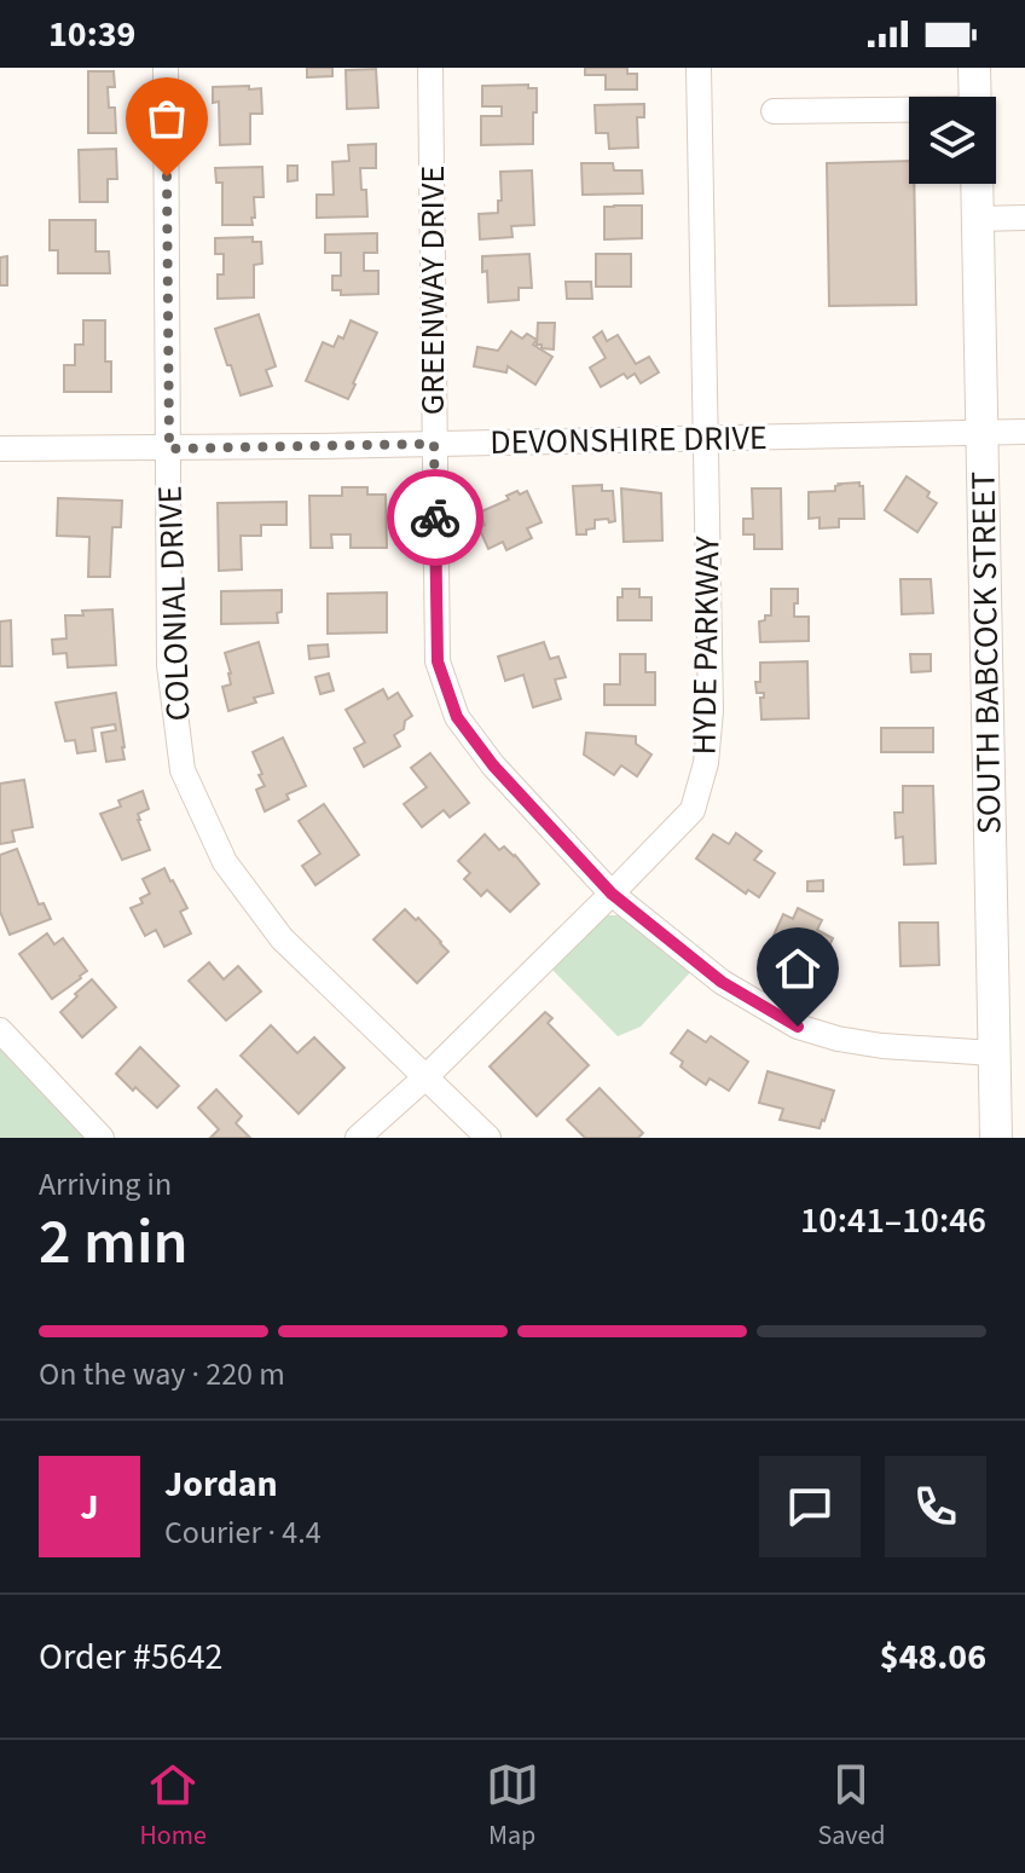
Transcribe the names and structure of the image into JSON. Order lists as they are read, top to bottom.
{
  "streets": {
    "main road": ["SOUTH BABCOCK STREET"],
    "street": [
      "GREENWAY DRIVE",
      "DEVONSHIRE DRIVE",
      "COLONIAL DRIVE",
      "HYDE PARKWAY"
    ]
  },
  "crossings": [
    ["GREENWAY DRIVE", "DEVONSHIRE DRIVE"],
    ["GREENWAY DRIVE", "HYDE PARKWAY"],
    ["GREENWAY DRIVE", "SOUTH BABCOCK STREET"],
    ["DEVONSHIRE DRIVE", "COLONIAL DRIVE"],
    ["DEVONSHIRE DRIVE", "HYDE PARKWAY"],
    ["DEVONSHIRE DRIVE", "SOUTH BABCOCK STREET"],
    ["COLONIAL DRIVE", "HYDE PARKWAY"]
  ],
  "page": {
    "status": "10:39",
    "heading": ["2 min", "Arriving in", "10:41–10:46"],
    "panel": [
      "Jordan",
      "Courier · 4.4",
      "Order #5642",
      "$48.06"
    ],
    "bar": "On the way · 220 m",
    "round": "J",
    "tabs": ["Home", "Map", "Saved"]
  }
}
